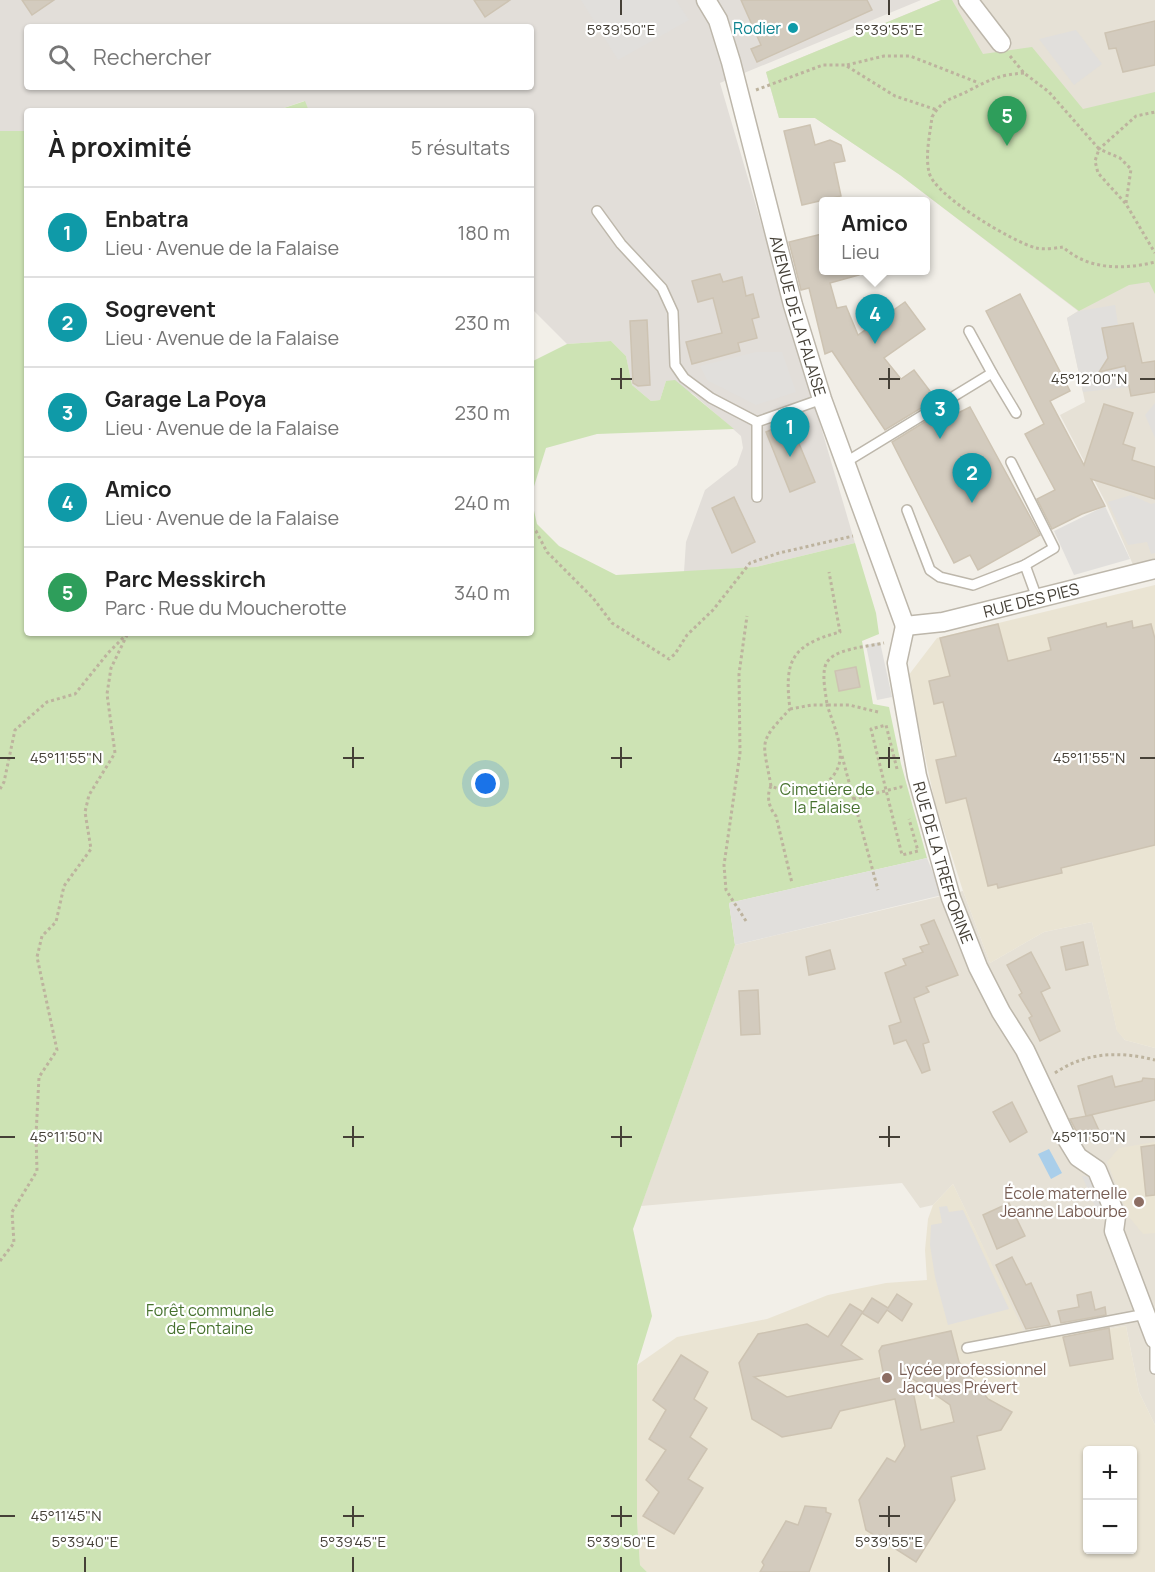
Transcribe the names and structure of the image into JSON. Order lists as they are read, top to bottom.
{
  "streets": {
    "street": ["AVENUE DE LA FALAISE", "RUE DES PIES", "RUE DE LA TREFFORINE"]
  },
  "crossings": [
    ["AVENUE DE LA FALAISE", "RUE DES PIES"],
    ["AVENUE DE LA FALAISE", "RUE DE LA TREFFORINE"],
    ["RUE DES PIES", "RUE DE LA TREFFORINE"]
  ],
  "parks": ["Cimetière de la Falaise", "Forêt communale de Fontaine"],
  "places": ["Rodier", "École maternelle Jeanne Labourbe", "Lycée professionnel Jacques Prévert"],
  "page": {
    "search": "Rechercher",
    "pins": [
      "5",
      "4",
      "3",
      "1",
      "2"
    ],
    "heading": ["À proximité", "5 résultats"],
    "list": [
      {
        "mark": "1",
        "name": "Enbatra",
        "note": "Lieu · Avenue de la Falaise",
        "value": "180 m"
      },
      {
        "mark": "2",
        "name": "Sogrevent",
        "note": "Lieu · Avenue de la Falaise",
        "value": "230 m"
      },
      {
        "mark": "3",
        "name": "Garage La Poya",
        "note": "Lieu · Avenue de la Falaise",
        "value": "230 m"
      },
      {
        "mark": "4",
        "name": "Amico",
        "note": "Lieu · Avenue de la Falaise",
        "value": "240 m"
      },
      {
        "mark": "5",
        "name": "Parc Messkirch",
        "note": "Parc · Rue du Moucherotte",
        "value": "340 m"
      }
    ],
    "popup": ["Amico", "Lieu"],
    "map_buttons": ["+", "−"]
  },
  "coordinates": [
    "5°39'50\"E",
    "5°39'55\"E",
    "45°12'00\"N",
    "45°11'55\"N",
    "45°11'50\"N",
    "45°11'45\"N",
    "5°39'40\"E",
    "5°39'45\"E"
  ]
}
